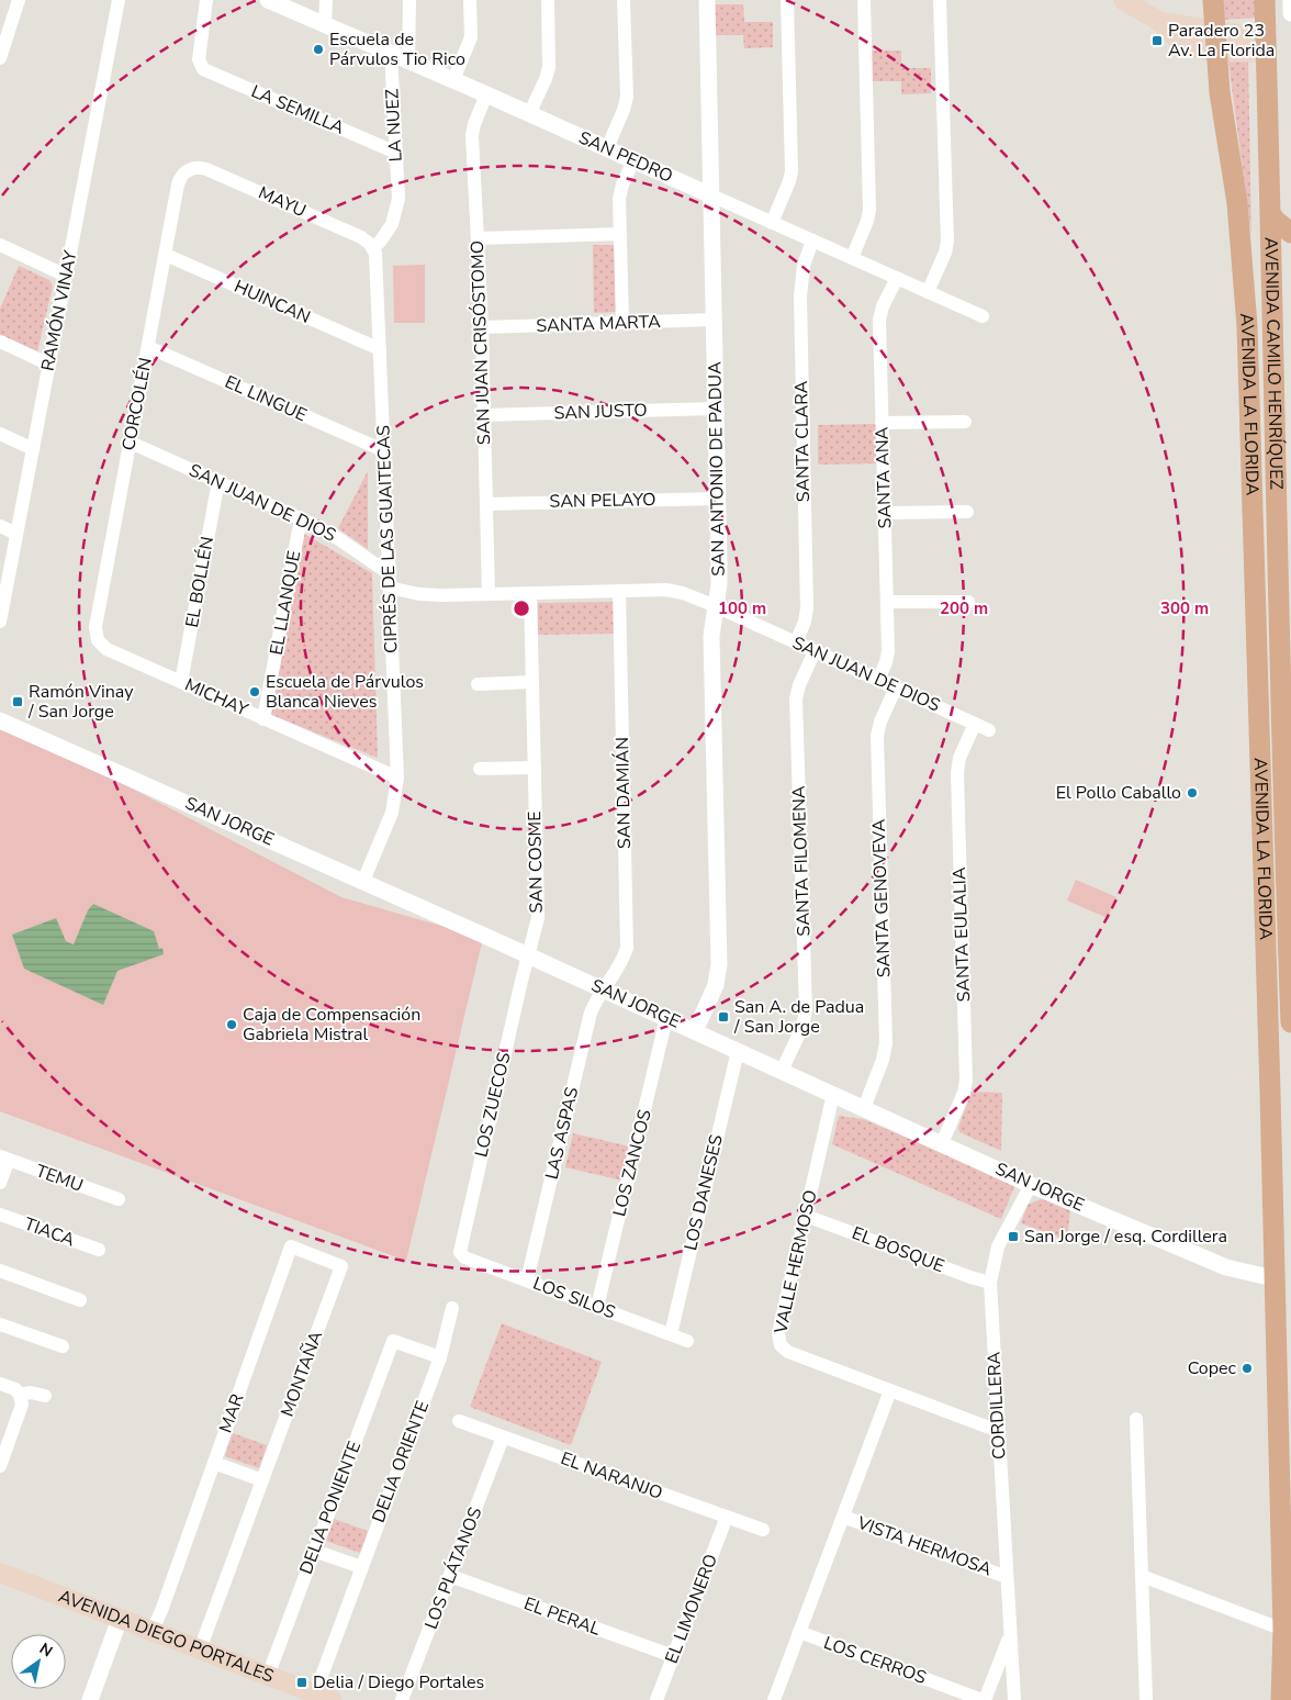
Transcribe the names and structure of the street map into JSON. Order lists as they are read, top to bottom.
{
  "streets": {
    "main road": ["AVENIDA CAMILO HENRÍQUEZ", "AVENIDA LA FLORIDA", "AVENIDA DIEGO PORTALES"],
    "street": [
      "LA SEMILLA",
      "LA NUEZ",
      "SAN PEDRO",
      "MAYU",
      "HUINCAN",
      "RAMÓN VINAY",
      "SANTA MARTA",
      "SAN JUAN CRISÓSTOMO",
      "EL LINGUE",
      "CORCOLÉN",
      "SAN JUSTO",
      "SANTA CLARA",
      "SAN ANTONIO DE PADUA",
      "SANTA ANA",
      "SAN PELAYO",
      "SAN JUAN DE DIOS",
      "CIPRÉS DE LAS GUAITECAS",
      "EL BOLLÉN",
      "EL LLANQUE",
      "MICHAY",
      "SAN DAMIÁN",
      "SAN JORGE",
      "SANTA FILOMENA",
      "SAN COSME",
      "SANTA GENOVEVA",
      "SANTA EULALIA",
      "LOS ZUECOS",
      "LAS ASPAS",
      "LOS ZANCOS",
      "TEMU",
      "LOS DANESES",
      "TIACA",
      "EL BOSQUE",
      "VALLE HERMOSO",
      "LOS SILOS",
      "MONTAÑA",
      "CORDILLERA",
      "MAR",
      "DELIA ORIENTE",
      "EL NARANJO",
      "DELIA PONIENTE",
      "VISTA HERMOSA",
      "LOS PLÁTANOS",
      "EL LIMONERO",
      "EL PERAL",
      "LOS CERROS"
    ]
  },
  "crossings": [
    ["LA SEMILLA", "LA NUEZ"],
    ["LA NUEZ", "SAN PEDRO"],
    ["LA NUEZ", "MAYU"],
    ["LA NUEZ", "CIPRÉS DE LAS GUAITECAS"],
    ["SAN PEDRO", "SAN JUAN CRISÓSTOMO"],
    ["SAN PEDRO", "SANTA CLARA"],
    ["SAN PEDRO", "SAN ANTONIO DE PADUA"],
    ["SAN PEDRO", "SANTA ANA"],
    ["MAYU", "CORCOLÉN"],
    ["MAYU", "CIPRÉS DE LAS GUAITECAS"],
    ["HUINCAN", "CORCOLÉN"],
    ["HUINCAN", "CIPRÉS DE LAS GUAITECAS"],
    ["SANTA MARTA", "SAN JUAN CRISÓSTOMO"],
    ["SANTA MARTA", "SAN ANTONIO DE PADUA"],
    ["SAN JUAN CRISÓSTOMO", "SAN JUSTO"],
    ["SAN JUAN CRISÓSTOMO", "SAN PELAYO"],
    ["SAN JUAN CRISÓSTOMO", "SAN JUAN DE DIOS"],
    ["EL LINGUE", "CORCOLÉN"],
    ["EL LINGUE", "CIPRÉS DE LAS GUAITECAS"],
    ["CORCOLÉN", "SAN JUAN DE DIOS"],
    ["CORCOLÉN", "MICHAY"],
    ["AVENIDA LA FLORIDA", "SAN JORGE"],
    ["SAN JUSTO", "SAN ANTONIO DE PADUA"],
    ["SANTA CLARA", "SAN JUAN DE DIOS"],
    ["SAN ANTONIO DE PADUA", "SAN PELAYO"],
    ["SAN ANTONIO DE PADUA", "SAN JUAN DE DIOS"],
    ["SAN ANTONIO DE PADUA", "SAN JORGE"],
    ["SANTA ANA", "SAN JUAN DE DIOS"],
    ["SAN JUAN DE DIOS", "CIPRÉS DE LAS GUAITECAS"],
    ["SAN JUAN DE DIOS", "EL BOLLÉN"],
    ["SAN JUAN DE DIOS", "EL LLANQUE"],
    ["SAN JUAN DE DIOS", "SAN DAMIÁN"],
    ["SAN JUAN DE DIOS", "SANTA FILOMENA"],
    ["SAN JUAN DE DIOS", "SAN COSME"],
    ["SAN JUAN DE DIOS", "SANTA GENOVEVA"],
    ["SAN JUAN DE DIOS", "SANTA EULALIA"],
    ["CIPRÉS DE LAS GUAITECAS", "MICHAY"],
    ["CIPRÉS DE LAS GUAITECAS", "SAN JORGE"],
    ["EL BOLLÉN", "MICHAY"],
    ["EL LLANQUE", "MICHAY"],
    ["SAN DAMIÁN", "SAN JORGE"],
    ["SAN DAMIÁN", "LAS ASPAS"],
    ["SAN JORGE", "SANTA FILOMENA"],
    ["SAN JORGE", "SAN COSME"],
    ["SAN JORGE", "SANTA GENOVEVA"],
    ["SAN JORGE", "SANTA EULALIA"],
    ["SAN JORGE", "LOS ZUECOS"],
    ["SAN JORGE", "LAS ASPAS"],
    ["SAN JORGE", "LOS ZANCOS"],
    ["SAN JORGE", "LOS DANESES"],
    ["SAN JORGE", "VALLE HERMOSO"],
    ["SAN JORGE", "CORDILLERA"],
    ["SAN COSME", "LOS ZUECOS"],
    ["LOS ZUECOS", "LOS SILOS"],
    ["LAS ASPAS", "LOS SILOS"],
    ["LOS ZANCOS", "LOS SILOS"],
    ["LOS DANESES", "LOS SILOS"],
    ["EL BOSQUE", "VALLE HERMOSO"],
    ["EL BOSQUE", "CORDILLERA"],
    ["VALLE HERMOSO", "CORDILLERA"],
    ["MONTAÑA", "MAR"],
    ["MONTAÑA", "AVENIDA DIEGO PORTALES"],
    ["CORDILLERA", "VISTA HERMOSA"],
    ["CORDILLERA", "LOS CERROS"],
    ["MAR", "AVENIDA DIEGO PORTALES"],
    ["DELIA ORIENTE", "DELIA PONIENTE"],
    ["DELIA ORIENTE", "AVENIDA DIEGO PORTALES"],
    ["EL NARANJO", "LOS PLÁTANOS"],
    ["EL NARANJO", "EL LIMONERO"],
    ["DELIA PONIENTE", "AVENIDA DIEGO PORTALES"],
    ["LOS PLÁTANOS", "EL PERAL"],
    ["EL LIMONERO", "EL PERAL"]
  ],
  "places": {
    "transit": [
      "Paradero 23 Av. La Florida",
      "Ramón Vinay / San Jorge",
      "San A. de Padua / San Jorge",
      "San Jorge / esq. Cordillera",
      "Delia / Diego Portales"
    ],
    "other": [
      "Escuela de Párvulos Tio Rico",
      "Escuela de Párvulos Blanca Nieves",
      "El Pollo Caballo",
      "Caja de Compensación Gabriela Mistral",
      "Copec"
    ]
  },
  "north": "top right",
  "rings": ["100 m", "200 m", "300 m"]
}
